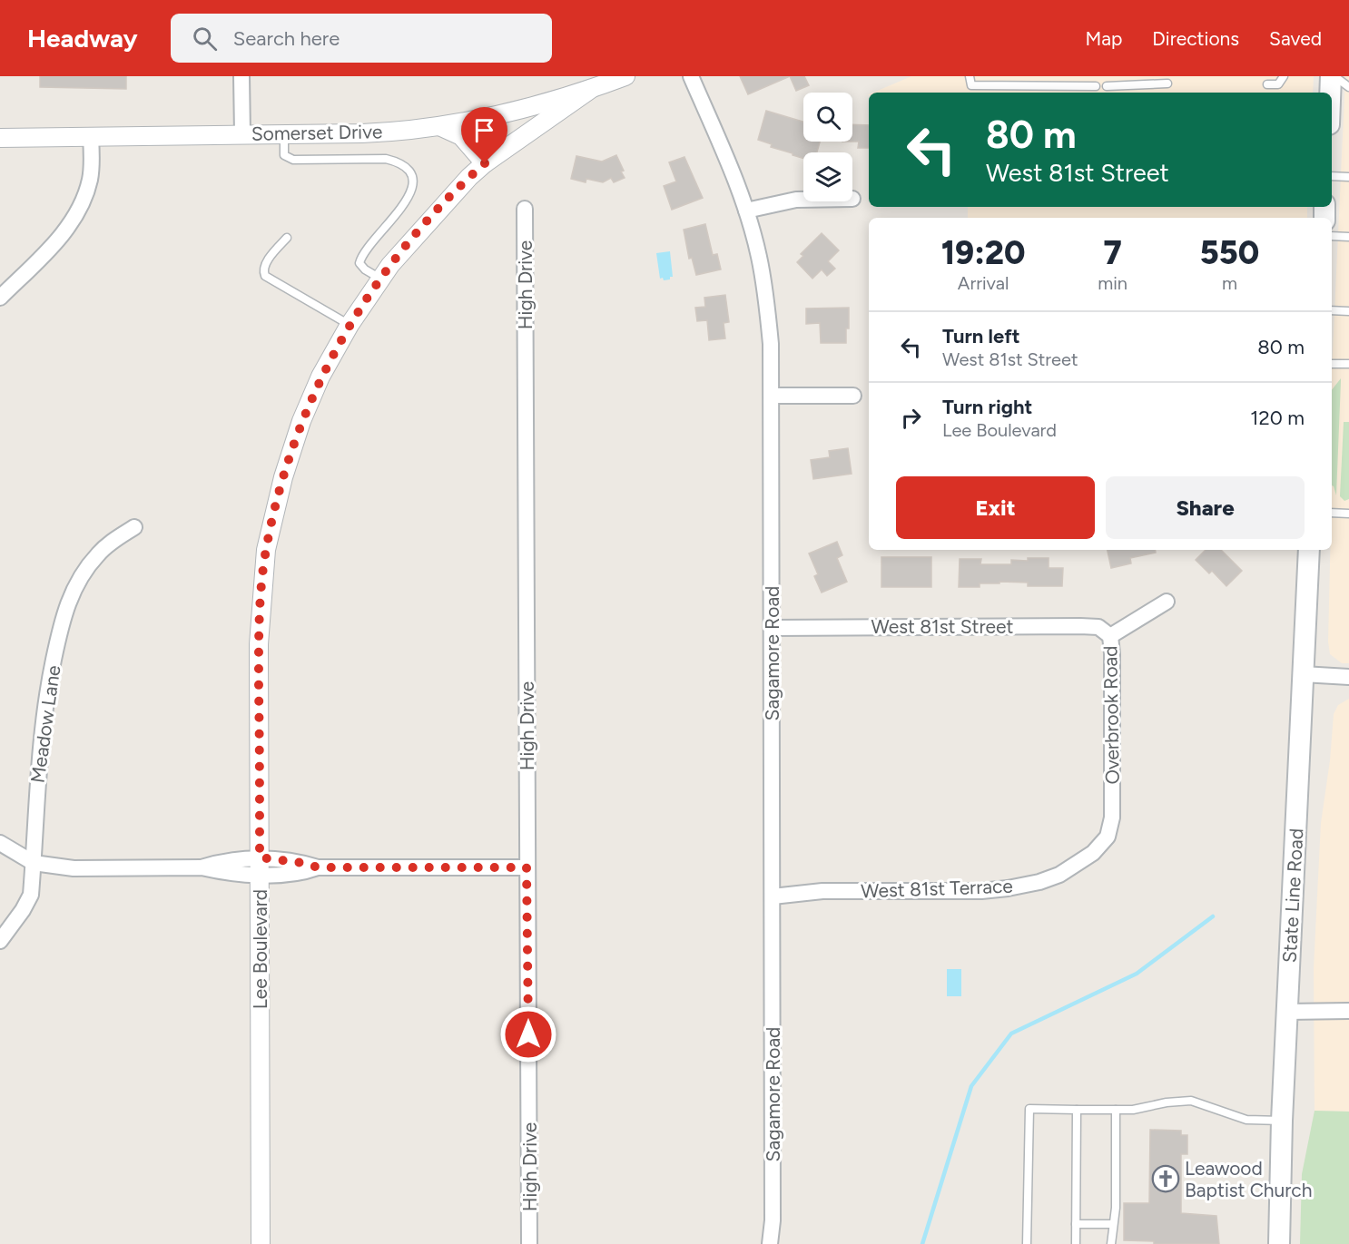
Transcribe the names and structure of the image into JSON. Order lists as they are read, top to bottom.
{
  "streets": {
    "main road": ["State Line Road"],
    "street": [
      "Somerset Drive",
      "High Drive",
      "West 81st Street",
      "Sagamore Road",
      "Overbrook Road",
      "Meadow Lane",
      "West 81st Terrace",
      "Lee Boulevard"
    ]
  },
  "crossings": [
    ["Somerset Drive", "Lee Boulevard"],
    ["West 81st Street", "Sagamore Road"],
    ["West 81st Street", "Overbrook Road"],
    ["Sagamore Road", "West 81st Terrace"],
    ["Overbrook Road", "West 81st Terrace"]
  ],
  "places": {
    "church": ["Leawood Baptist Church"]
  },
  "page": {
    "header": "Headway",
    "search": "Search here",
    "nav": ["Map", "Directions", "Saved"],
    "turn": ["80 m", "West 81st Street"],
    "eta": [
      "19:20",
      "Arrival",
      "7",
      "min",
      "550",
      "m"
    ],
    "list": [
      {
        "name": "Turn left",
        "note": "West 81st Street",
        "value": "80 m"
      },
      {
        "name": "Turn right",
        "note": "Lee Boulevard",
        "value": "120 m"
      }
    ],
    "buttons": ["Exit", "Share"]
  }
}
